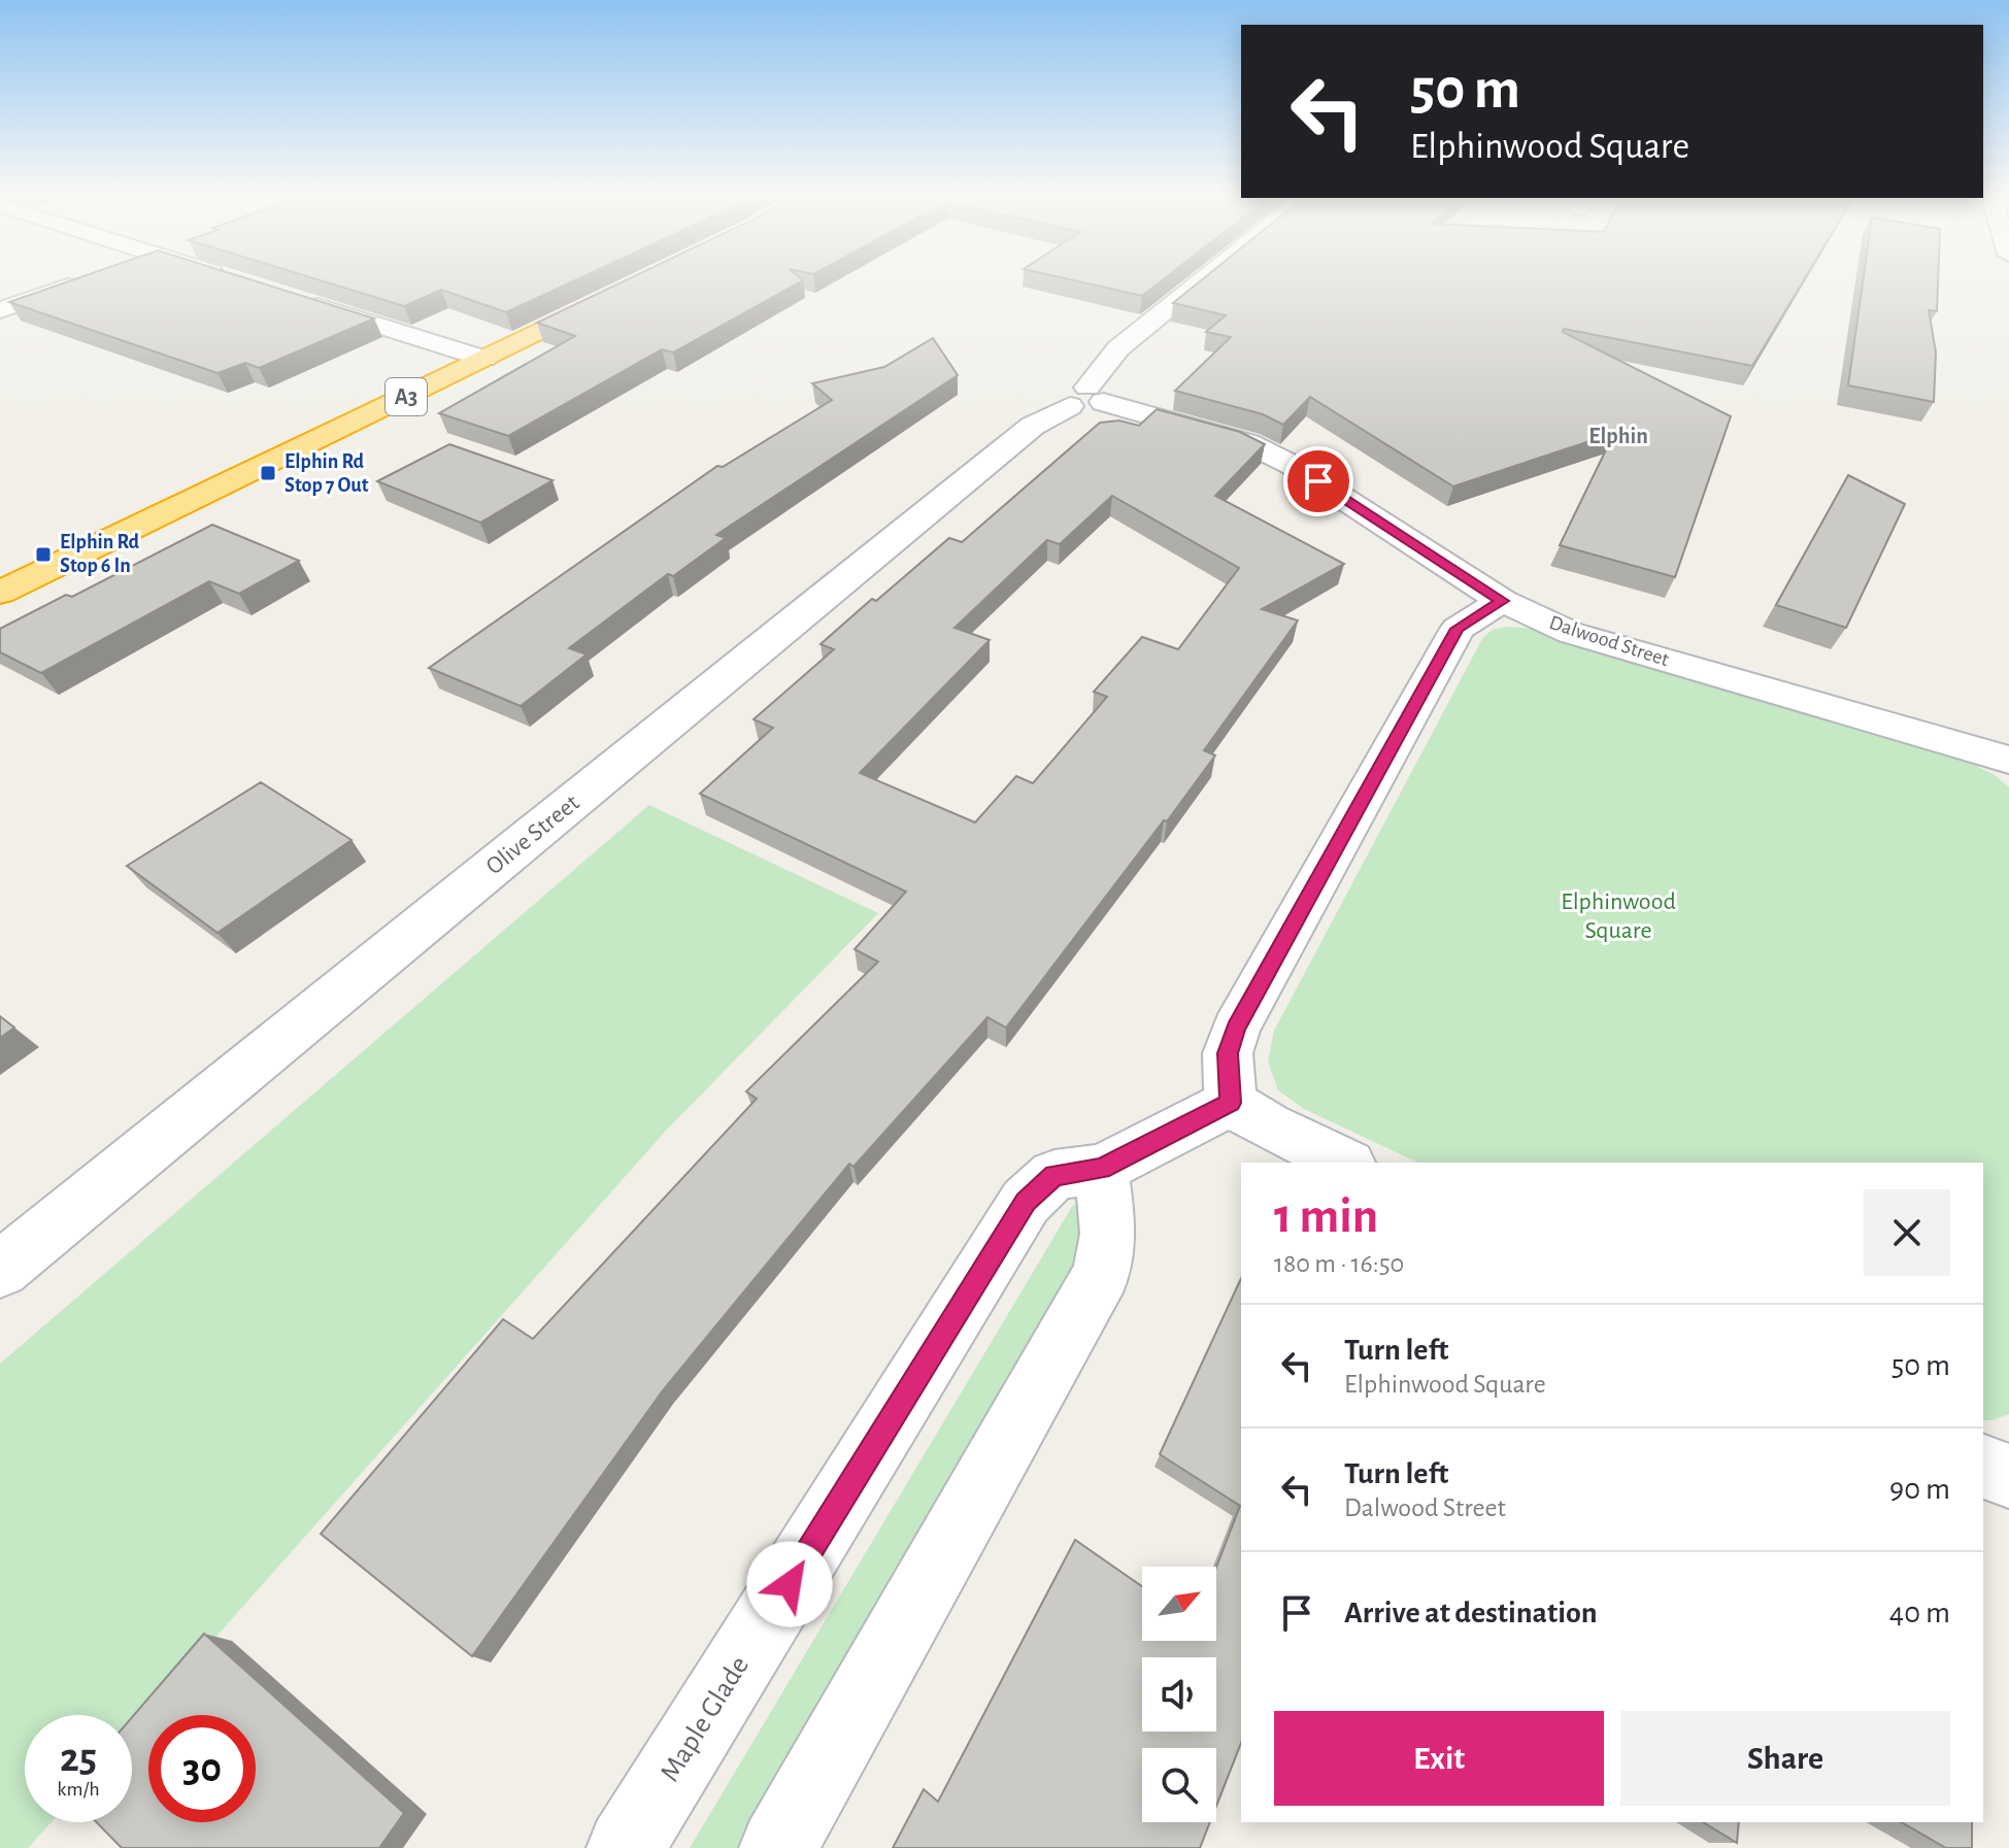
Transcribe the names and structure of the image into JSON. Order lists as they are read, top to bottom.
{
  "streets": {
    "highway": ["A3"],
    "street": ["Dalwood Street", "Olive Street", "Maple Glade"]
  },
  "crossings": [
    ["Dalwood Street", "Olive Street"]
  ],
  "districts": ["Elphin"],
  "parks": ["Elphinwood Square"],
  "places": {
    "transit": ["Elphin Rd Stop 7 Out", "Elphin Rd Stop 6 In"]
  },
  "north": "top right",
  "page": {
    "turn": ["50 m", "Elphinwood Square"],
    "heading": ["1 min", "180 m · 16:50"],
    "list": [
      {
        "name": "Turn left",
        "note": "Elphinwood Square",
        "value": "50 m"
      },
      {
        "name": "Turn left",
        "note": "Dalwood Street",
        "value": "90 m"
      },
      {
        "name": "Arrive at destination",
        "value": "40 m"
      }
    ],
    "buttons": ["Exit", "Share"],
    "speed": "25 km/h",
    "limit": "30"
  }
}
